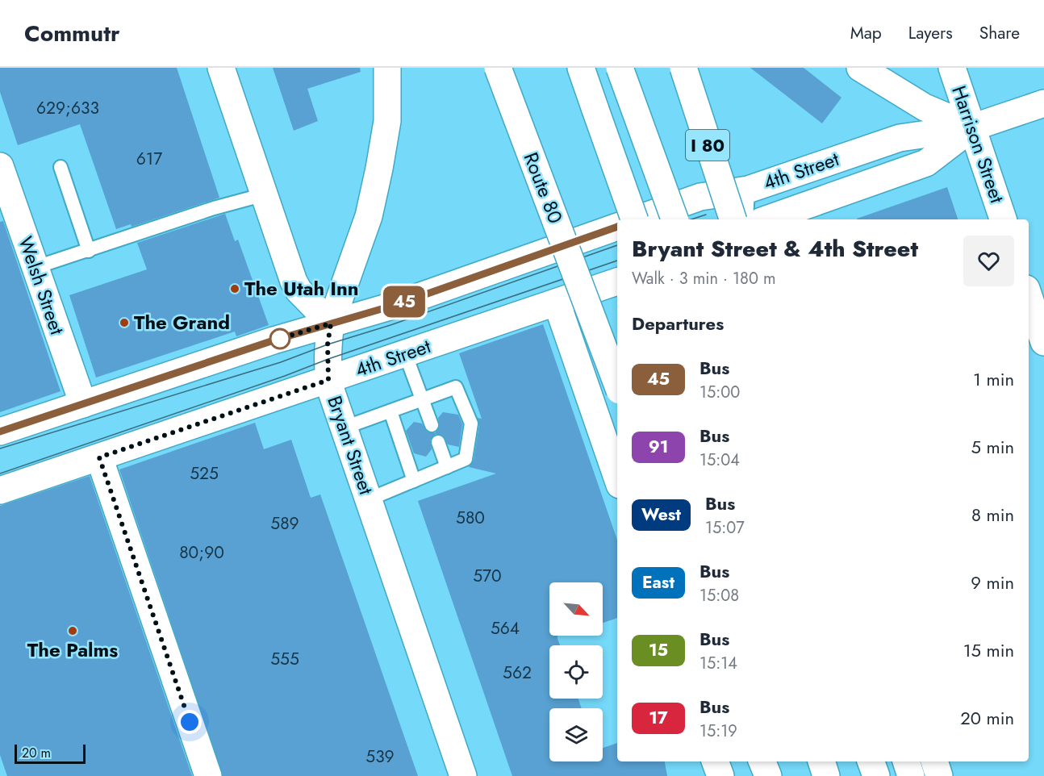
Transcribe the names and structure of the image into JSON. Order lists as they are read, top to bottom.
{
  "streets": {
    "main road": [
      "Harrison Street",
      "I 80",
      "4th Street",
      "Route 80",
      "Welsh Street",
      "Bryant Street"
    ]
  },
  "crossings": [
    ["Harrison Street", "4th Street"],
    ["4th Street", "Bryant Street"]
  ],
  "places": ["The Utah Inn", "The Grand", "The Palms"],
  "lines": ["bus line 45"],
  "house_numbers": [
    "629;633",
    "617",
    "525",
    "580",
    "589",
    "80;90",
    "570",
    "564",
    "555",
    "562",
    "539"
  ],
  "scale_bar": "20 m",
  "north": "bottom right",
  "page": {
    "header": "Commutr",
    "nav": ["Map", "Layers", "Share"],
    "on_map": "45",
    "heading": [
      ["Bryant Street & 4th Street", "Walk · 3 min · 180 m"],
      "Departures"
    ],
    "list": [
      {
        "mark": "45",
        "name": "Bus",
        "note": "15:00",
        "value": "1 min"
      },
      {
        "mark": "91",
        "name": "Bus",
        "note": "15:04",
        "value": "5 min"
      },
      {
        "mark": "West",
        "name": "Bus",
        "note": "15:07",
        "value": "8 min"
      },
      {
        "mark": "East",
        "name": "Bus",
        "note": "15:08",
        "value": "9 min"
      },
      {
        "mark": "15",
        "name": "Bus",
        "note": "15:14",
        "value": "15 min"
      },
      {
        "mark": "17",
        "name": "Bus",
        "note": "15:19",
        "value": "20 min"
      }
    ],
    "scale": "20 m"
  }
}
